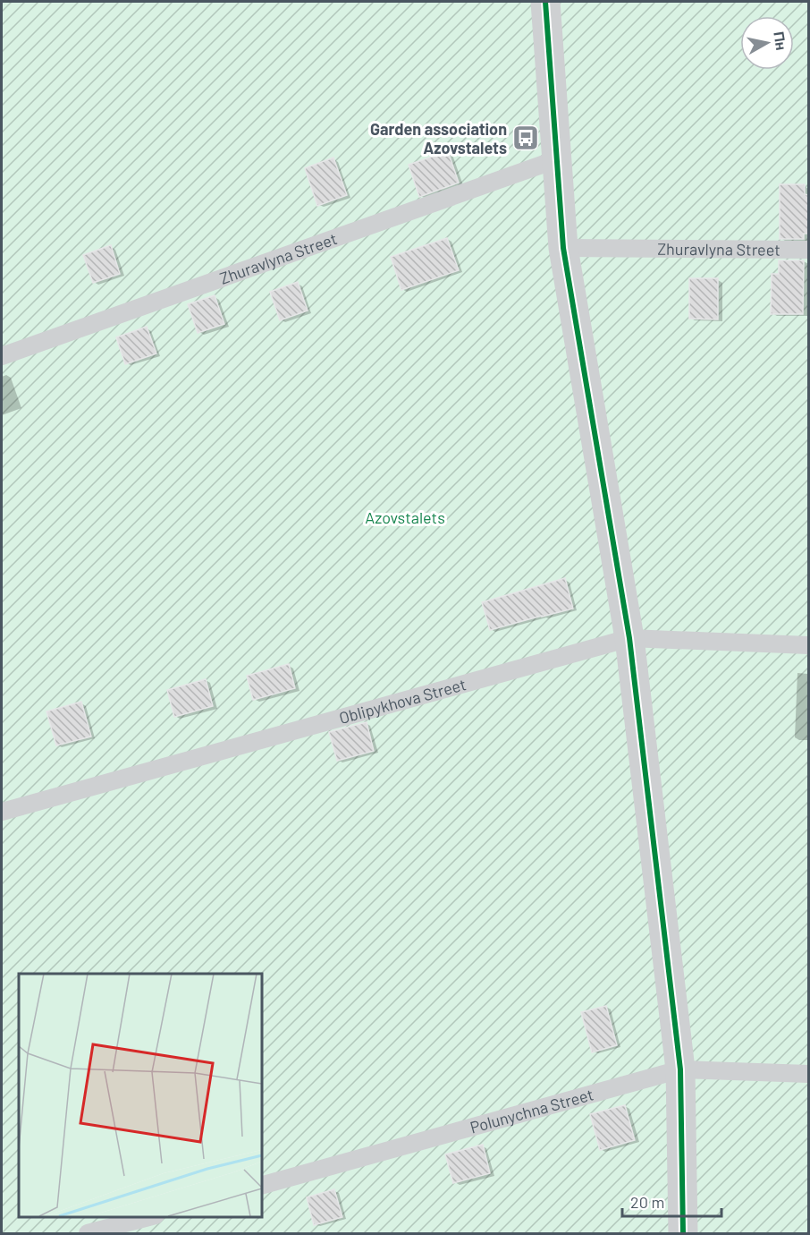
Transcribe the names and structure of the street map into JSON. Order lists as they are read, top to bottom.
{
  "streets": {
    "lane": ["Zhuravlyna Street", "Oblipykhova Street", "Polunychna Street"]
  },
  "parks": ["Azovstalets"],
  "places": {
    "bus stop": ["Garden association Azovstalets"]
  },
  "scale_bar": "20 m",
  "north": "right"
}
